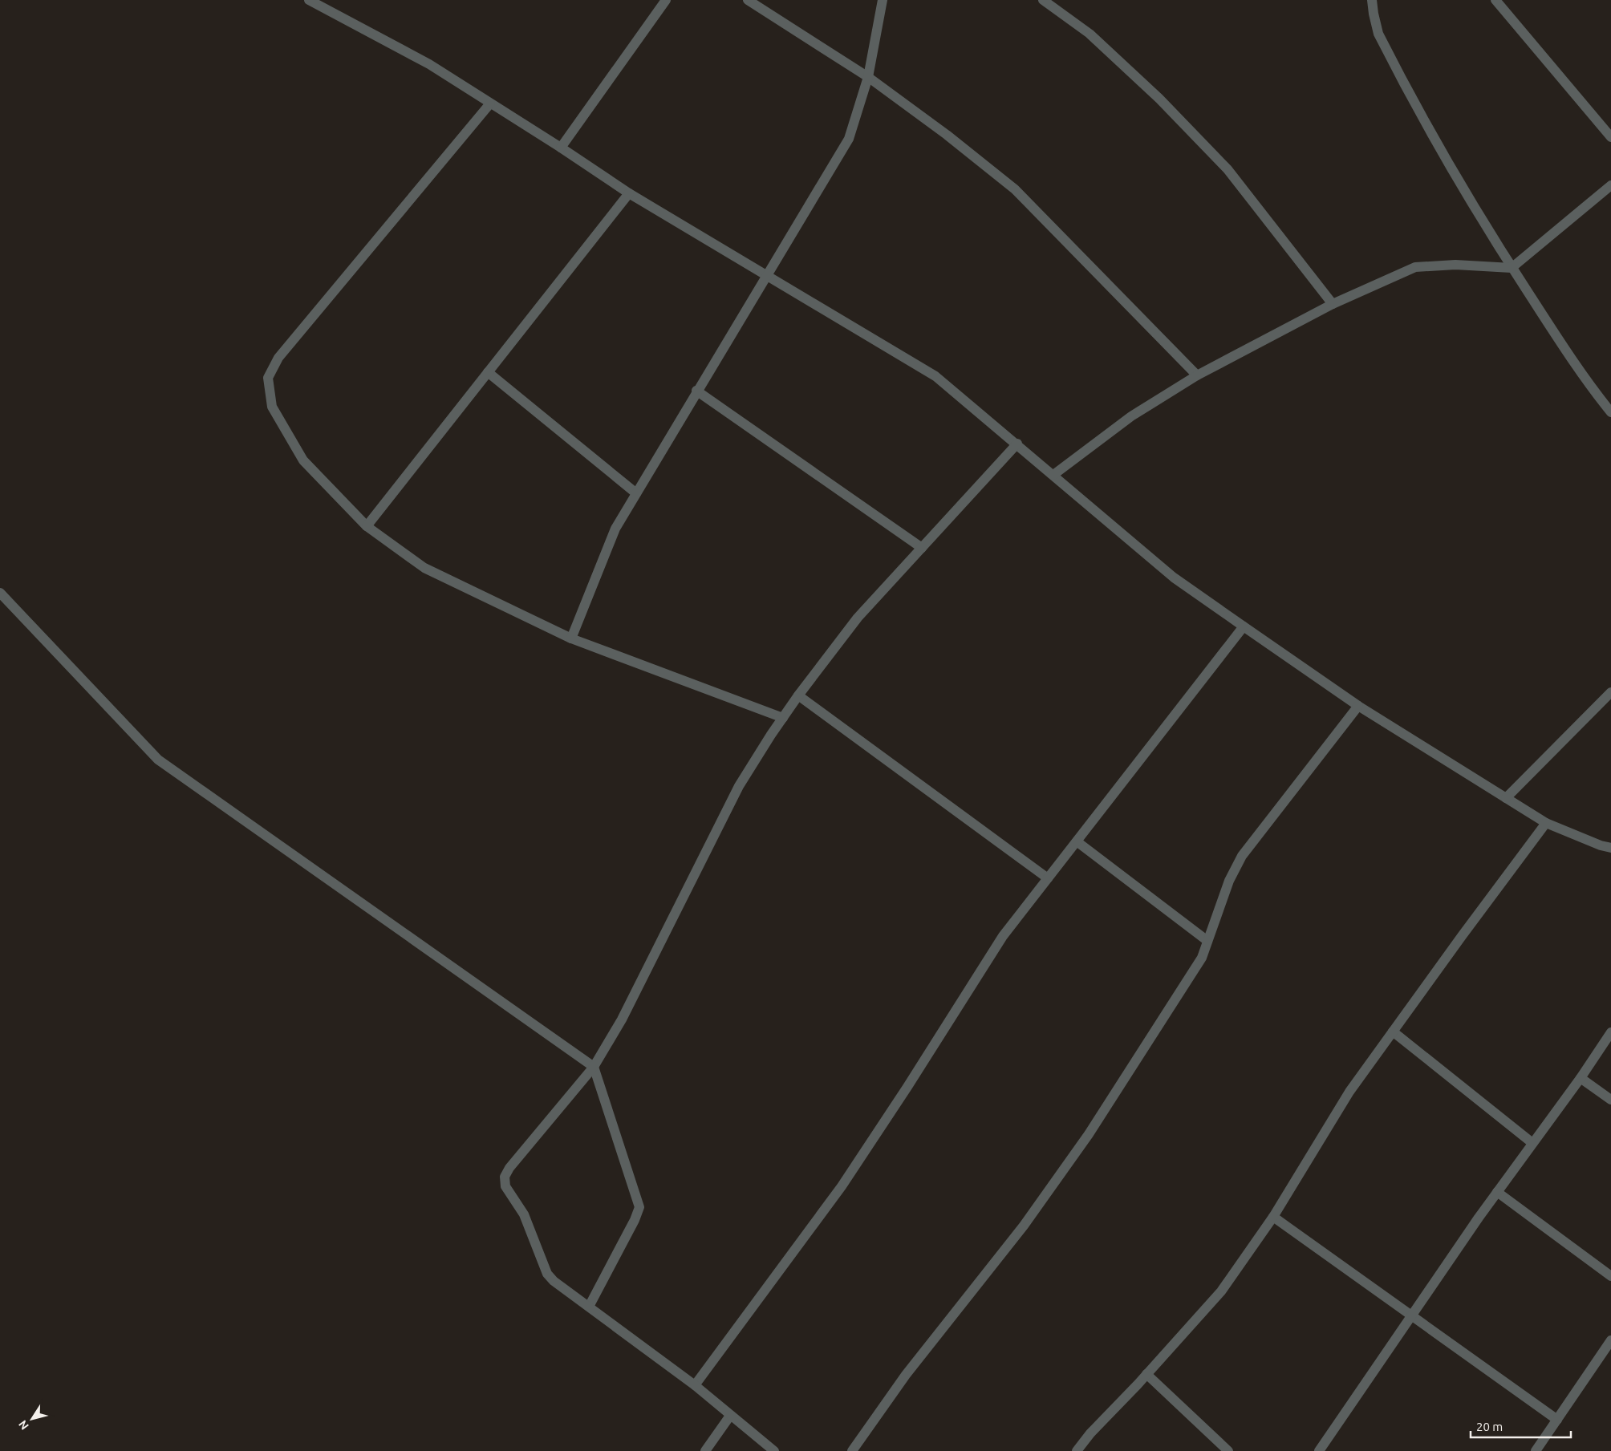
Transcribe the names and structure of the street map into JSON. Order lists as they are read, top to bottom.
{
  "scale_bar": "20 m",
  "north": "bottom left"
}
